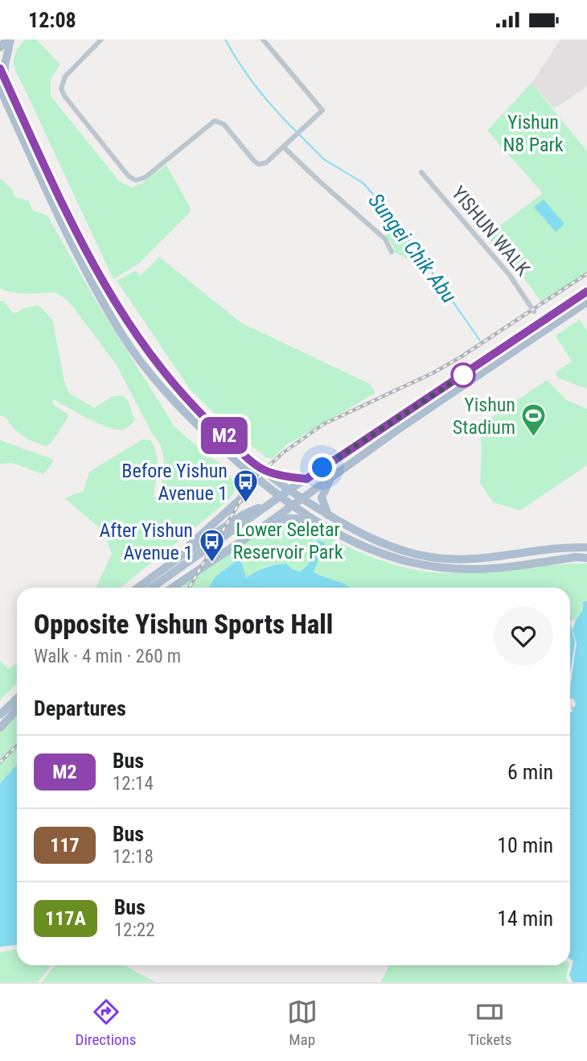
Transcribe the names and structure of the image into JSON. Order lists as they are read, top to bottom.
{
  "streets": {
    "street": ["YISHUN WALK"]
  },
  "water": ["Sungei Chik Abu"],
  "parks": ["Yishun N8 Park", "Lower Seletar Reservoir Park"],
  "places": {
    "sports": ["Yishun Stadium"],
    "bus stop": ["Before Yishun Avenue 1", "After Yishun Avenue 1"]
  },
  "lines": ["bus line M2"],
  "page": {
    "status": "12:08",
    "on_map": "M2",
    "heading": [
      ["Opposite Yishun Sports Hall", "Walk · 4 min · 260 m"],
      "Departures"
    ],
    "list": [
      {
        "mark": "M2",
        "name": "Bus",
        "note": "12:14",
        "value": "6 min"
      },
      {
        "mark": "117",
        "name": "Bus",
        "note": "12:18",
        "value": "10 min"
      },
      {
        "mark": "117A",
        "name": "Bus",
        "note": "12:22",
        "value": "14 min"
      }
    ],
    "tabs": ["Directions", "Map", "Tickets"]
  }
}
